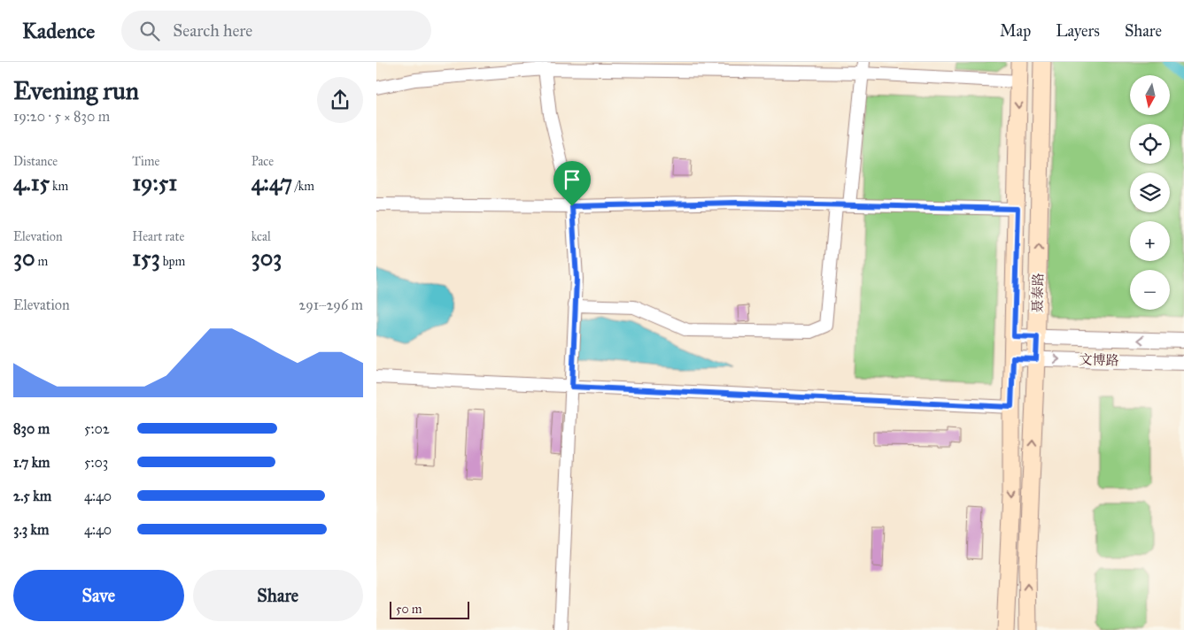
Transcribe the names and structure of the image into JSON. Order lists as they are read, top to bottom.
{
  "streets": {
    "main road": ["聂泰路"],
    "street": ["文博路"]
  },
  "crossings": [
    ["聂泰路", "文博路"]
  ],
  "scale_bar": "50 m",
  "north": "bottom",
  "page": {
    "header": "Kadence",
    "search": "Search here",
    "nav": ["Map", "Layers", "Share"],
    "heading": ["Evening run", "19:20 · 5 × 830 m"],
    "map_buttons": ["+", "−"],
    "stats": [
      ["Distance", "4.15 km"],
      ["Time", "19:51"],
      ["Pace", "4:47 /km"],
      ["Elevation", "30 m"],
      ["Heart rate", "153 bpm"],
      ["kcal", "303"]
    ],
    "chart": ["Elevation", "291–296 m"],
    "list": [
      {
        "name": "830 m",
        "note": "5:02"
      },
      {
        "name": "1.7 km",
        "note": "5:03"
      },
      {
        "name": "2.5 km",
        "note": "4:40"
      },
      {
        "name": "3.3 km",
        "note": "4:40"
      }
    ],
    "buttons": ["Save", "Share"],
    "scale": "50 m"
  }
}
